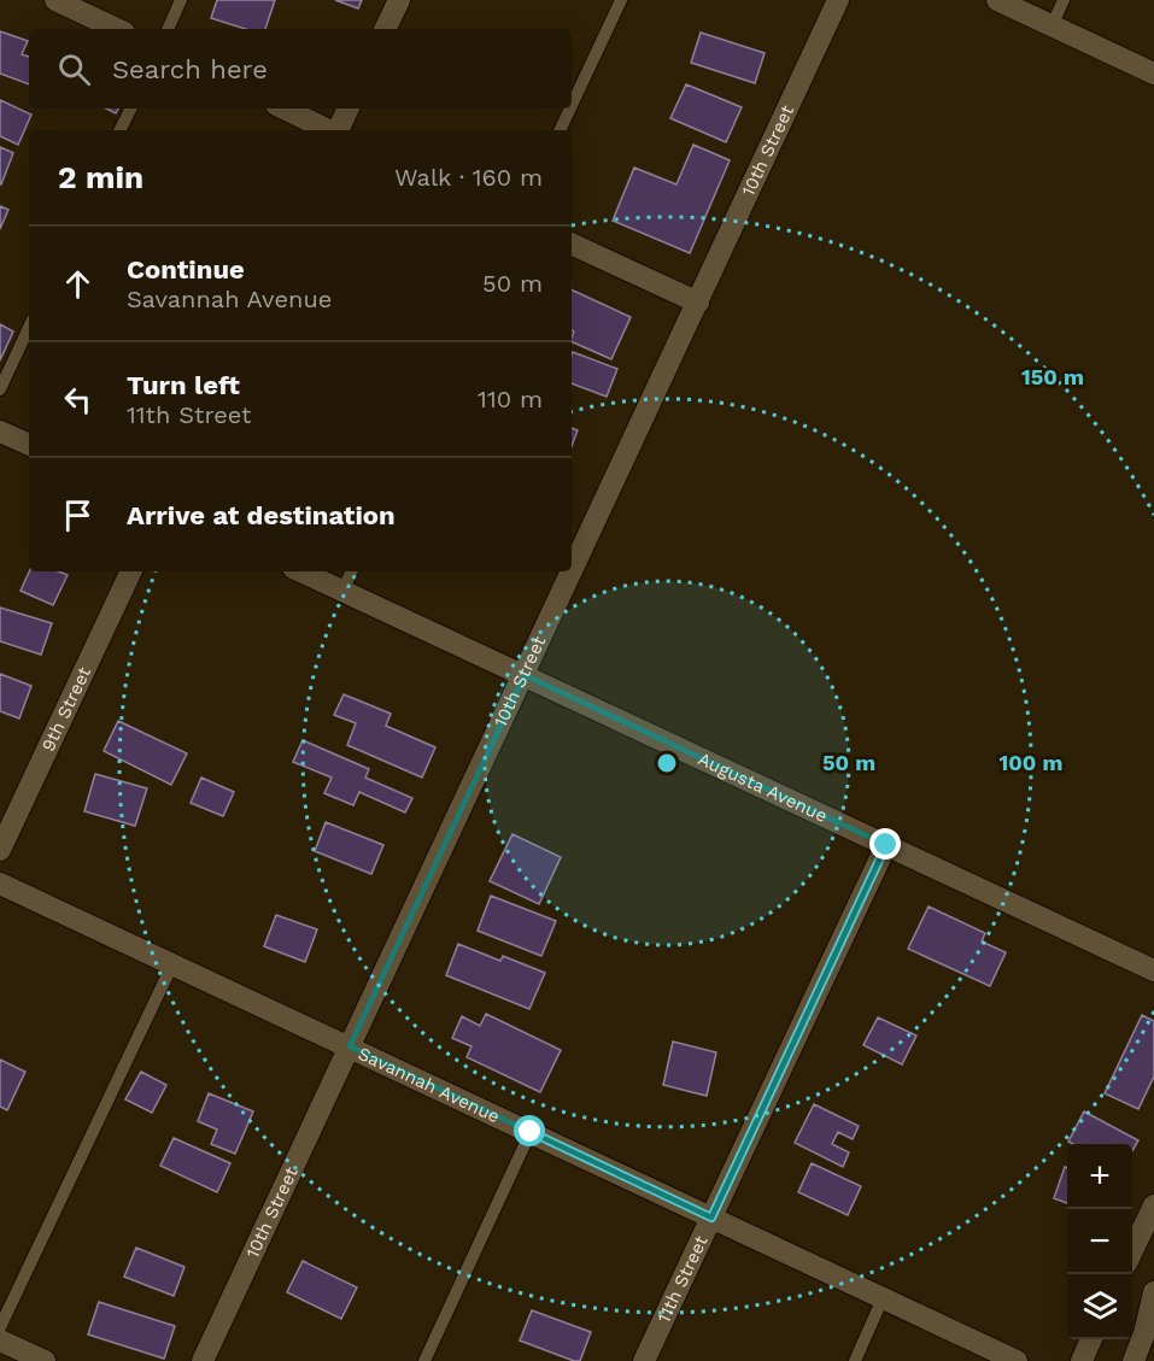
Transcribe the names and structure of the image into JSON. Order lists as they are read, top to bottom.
{
  "streets": {
    "street": [
      "10th Street",
      "9th Street",
      "Augusta Avenue",
      "Savannah Avenue",
      "11th Street"
    ]
  },
  "crossings": [
    ["10th Street", "Augusta Avenue"],
    ["10th Street", "Savannah Avenue"],
    ["Augusta Avenue", "11th Street"],
    ["Savannah Avenue", "11th Street"]
  ],
  "page": {
    "search": "Search here",
    "heading": ["2 min", "Walk · 160 m"],
    "list": [
      ["Continue", "Savannah Avenue", "50 m"],
      ["Turn left", "11th Street", "110 m"],
      "Arrive at destination"
    ],
    "map_buttons": ["+", "−"]
  },
  "rings": ["150 m", "50 m", "100 m"]
}
